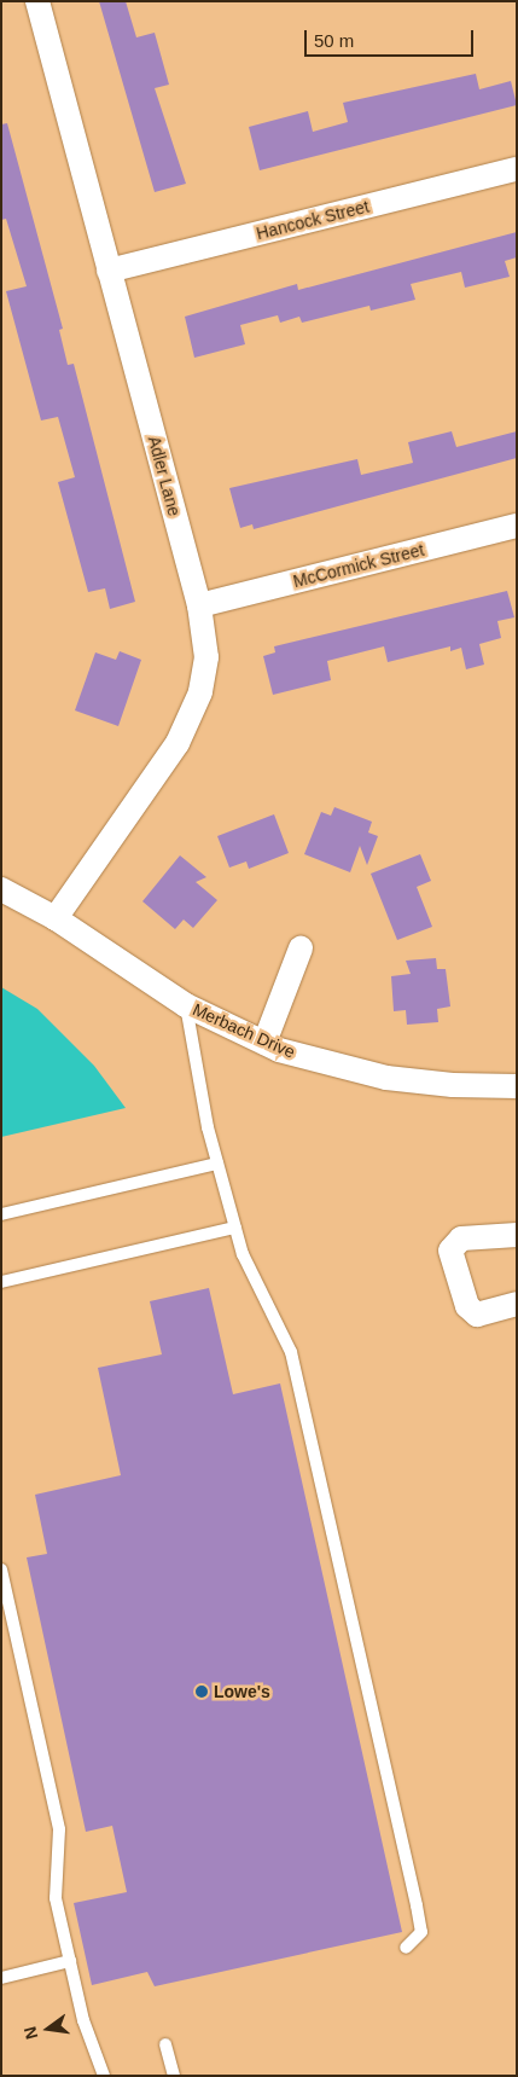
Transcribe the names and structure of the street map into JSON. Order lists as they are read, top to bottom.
{
  "streets": {
    "street": [
      "Hancock Street",
      "Adler Lane",
      "McCormick Street",
      "Merbach Drive"
    ]
  },
  "crossings": [
    ["Hancock Street", "Adler Lane"],
    ["Adler Lane", "McCormick Street"],
    ["Adler Lane", "Merbach Drive"]
  ],
  "places": ["Lowe's"],
  "scale_bar": "50 m",
  "north": "left"
}
